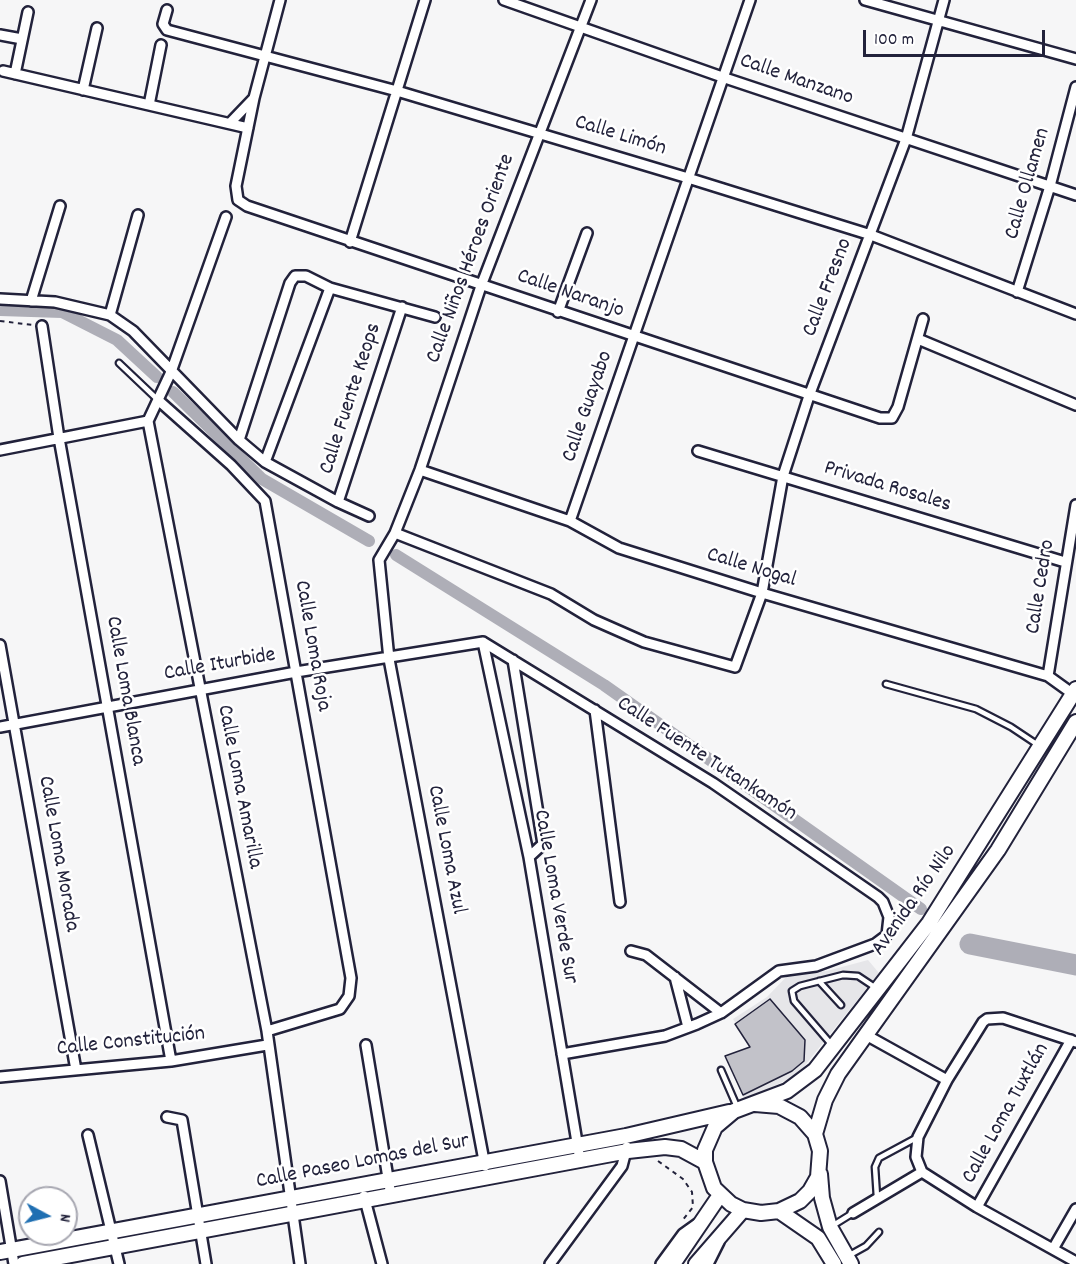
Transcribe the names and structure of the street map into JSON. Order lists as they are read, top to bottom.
{
  "streets": {
    "street": [
      "Calle Manzano",
      "Calle Limón",
      "Calle Ollamen",
      "Calle Niños Héroes Oriente",
      "Calle Fresno",
      "Calle Naranjo",
      "Calle Fuente Keops",
      "Calle Guayabo",
      "Privada Rosales",
      "Calle Nogal",
      "Calle Cedro",
      "Calle Loma Roja",
      "Calle Iturbide",
      "Calle Loma Blanca",
      "Calle Fuente Tutankamón",
      "Calle Loma Amarilla",
      "Calle Loma Azul",
      "Calle Loma Morada",
      "Calle Loma Verde Sur",
      "Avenida Río Nilo",
      "Calle Constitución",
      "Calle Loma Tuxtlán",
      "Calle Paseo Lomas del Sur"
    ]
  },
  "crossings": [
    ["Calle Manzano", "Calle Ollamen"],
    ["Calle Manzano", "Calle Niños Héroes Oriente"],
    ["Calle Manzano", "Calle Fresno"],
    ["Calle Manzano", "Calle Guayabo"],
    ["Calle Limón", "Calle Ollamen"],
    ["Calle Limón", "Calle Niños Héroes Oriente"],
    ["Calle Limón", "Calle Fresno"],
    ["Calle Limón", "Calle Guayabo"],
    ["Calle Niños Héroes Oriente", "Calle Fresno"],
    ["Calle Niños Héroes Oriente", "Calle Naranjo"],
    ["Calle Niños Héroes Oriente", "Calle Nogal"],
    ["Calle Niños Héroes Oriente", "Calle Loma Azul"],
    ["Calle Fresno", "Calle Naranjo"],
    ["Calle Fresno", "Privada Rosales"],
    ["Calle Fresno", "Calle Nogal"],
    ["Calle Fresno", "Calle Loma Azul"],
    ["Calle Naranjo", "Calle Guayabo"],
    ["Calle Guayabo", "Calle Nogal"],
    ["Privada Rosales", "Calle Cedro"],
    ["Calle Nogal", "Calle Cedro"],
    ["Calle Nogal", "Avenida Río Nilo"],
    ["Calle Loma Roja", "Calle Iturbide"],
    ["Calle Loma Roja", "Calle Loma Amarilla"],
    ["Calle Iturbide", "Calle Loma Blanca"],
    ["Calle Iturbide", "Calle Fuente Tutankamón"],
    ["Calle Iturbide", "Calle Loma Amarilla"],
    ["Calle Iturbide", "Calle Loma Azul"],
    ["Calle Iturbide", "Calle Loma Morada"],
    ["Calle Iturbide", "Calle Loma Verde Sur"],
    ["Calle Loma Blanca", "Calle Constitución"],
    ["Calle Fuente Tutankamón", "Calle Loma Verde Sur"],
    ["Calle Loma Amarilla", "Calle Constitución"],
    ["Calle Loma Amarilla", "Calle Paseo Lomas del Sur"],
    ["Calle Loma Azul", "Calle Paseo Lomas del Sur"],
    ["Calle Loma Morada", "Calle Constitución"],
    ["Calle Loma Verde Sur", "Calle Paseo Lomas del Sur"],
    ["Avenida Río Nilo", "Calle Paseo Lomas del Sur"]
  ],
  "scale_bar": "100 m",
  "north": "right"
}
